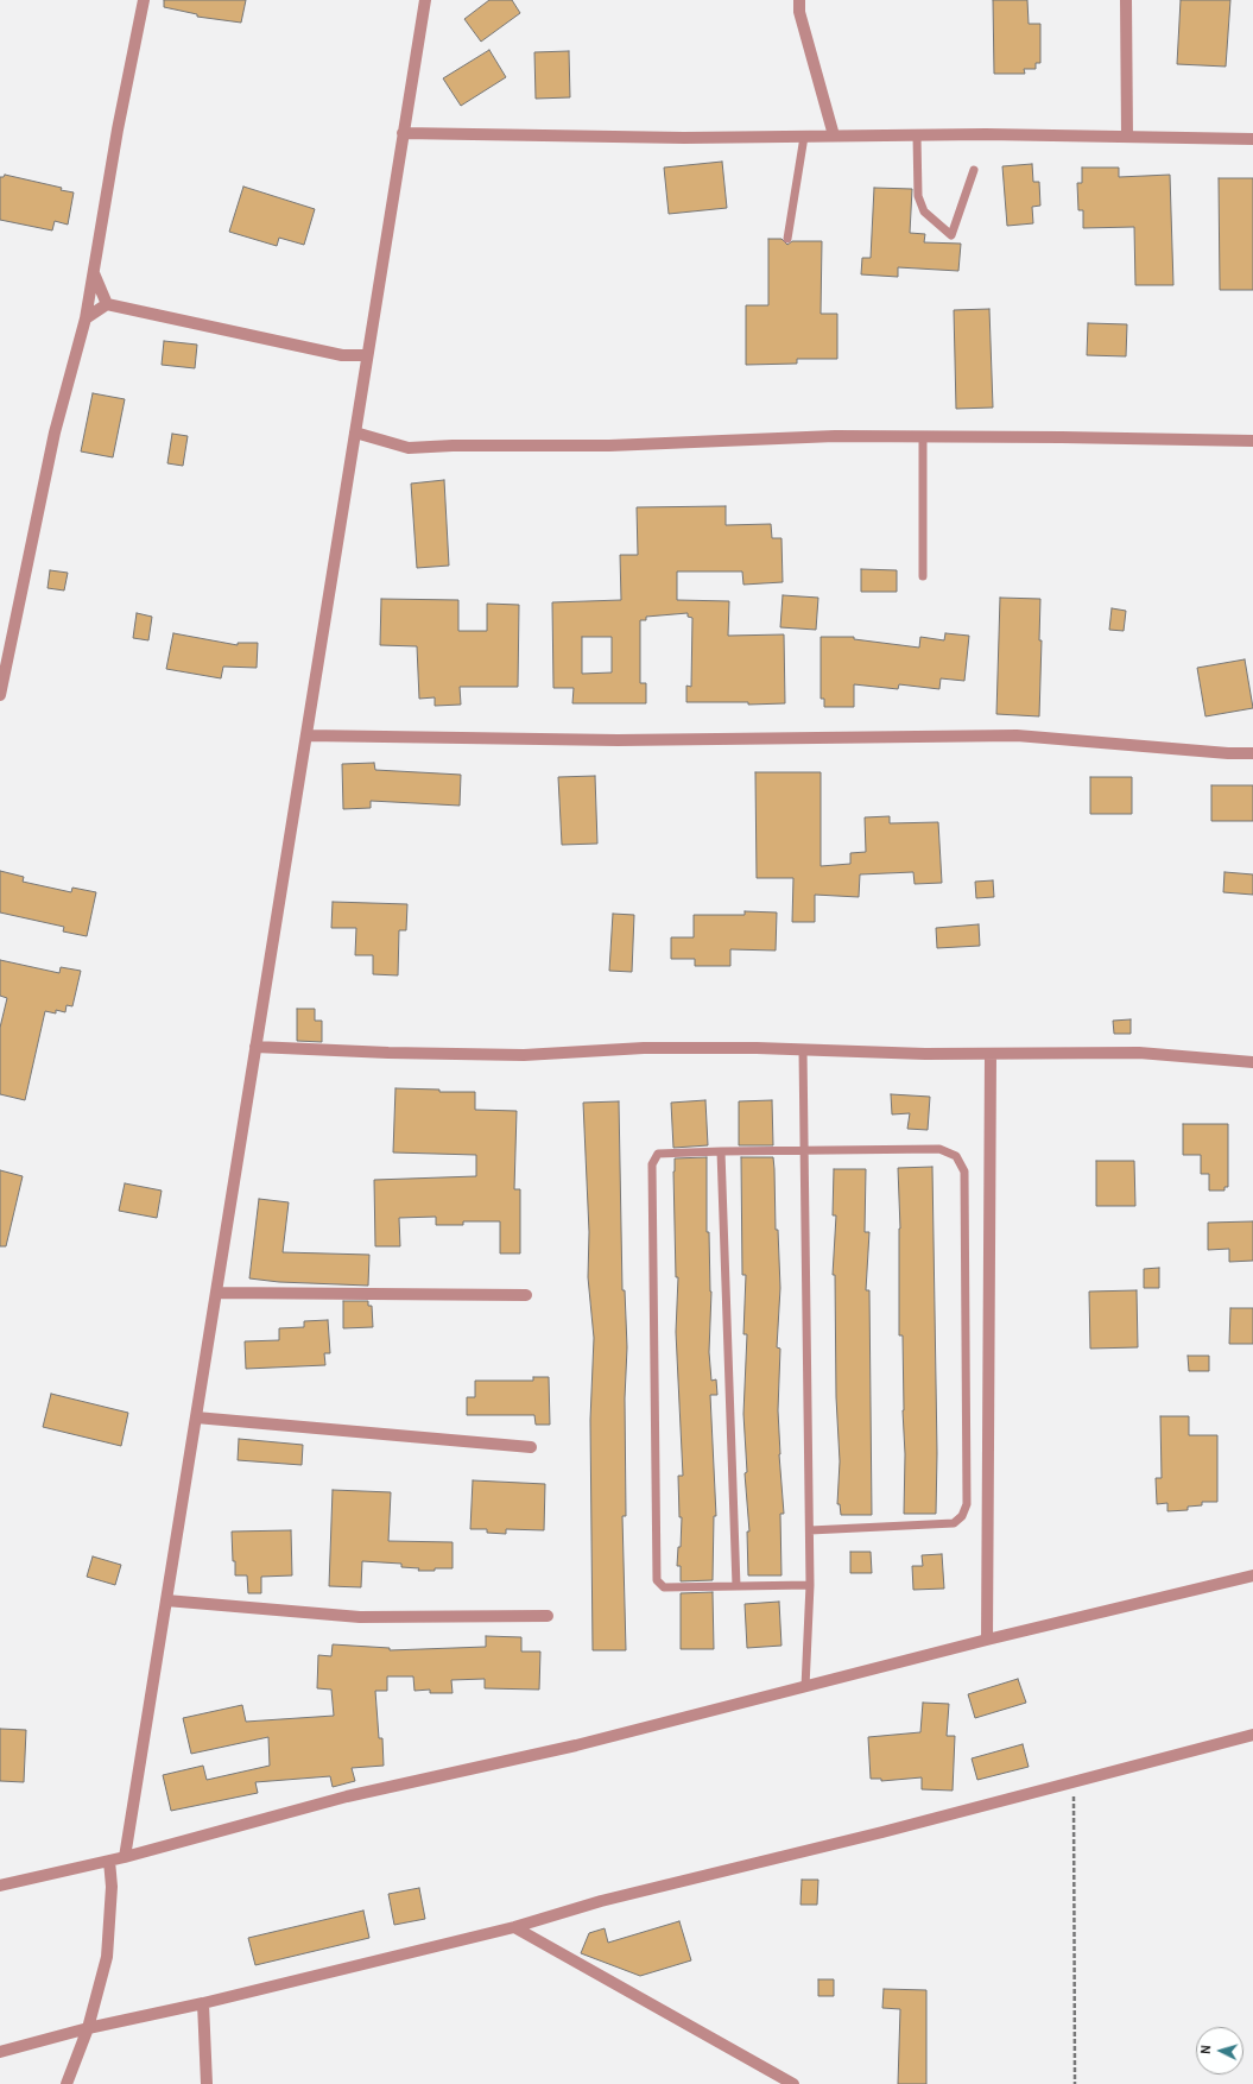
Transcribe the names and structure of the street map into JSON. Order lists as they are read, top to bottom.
{
  "north": "left"
}
